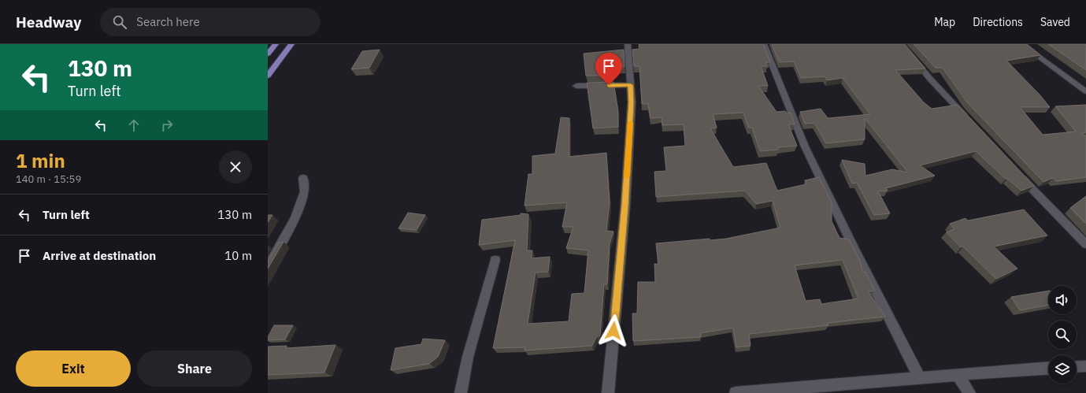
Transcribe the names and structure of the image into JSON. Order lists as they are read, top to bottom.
{
  "page": {
    "header": "Headway",
    "search": "Search here",
    "nav": ["Map", "Directions", "Saved"],
    "turn": ["130 m", "Turn left"],
    "heading": ["1 min", "140 m · 15:59"],
    "list": [
      {
        "name": "Turn left",
        "value": "130 m"
      },
      {
        "name": "Arrive at destination",
        "value": "10 m"
      }
    ],
    "buttons": ["Exit", "Share"]
  }
}
